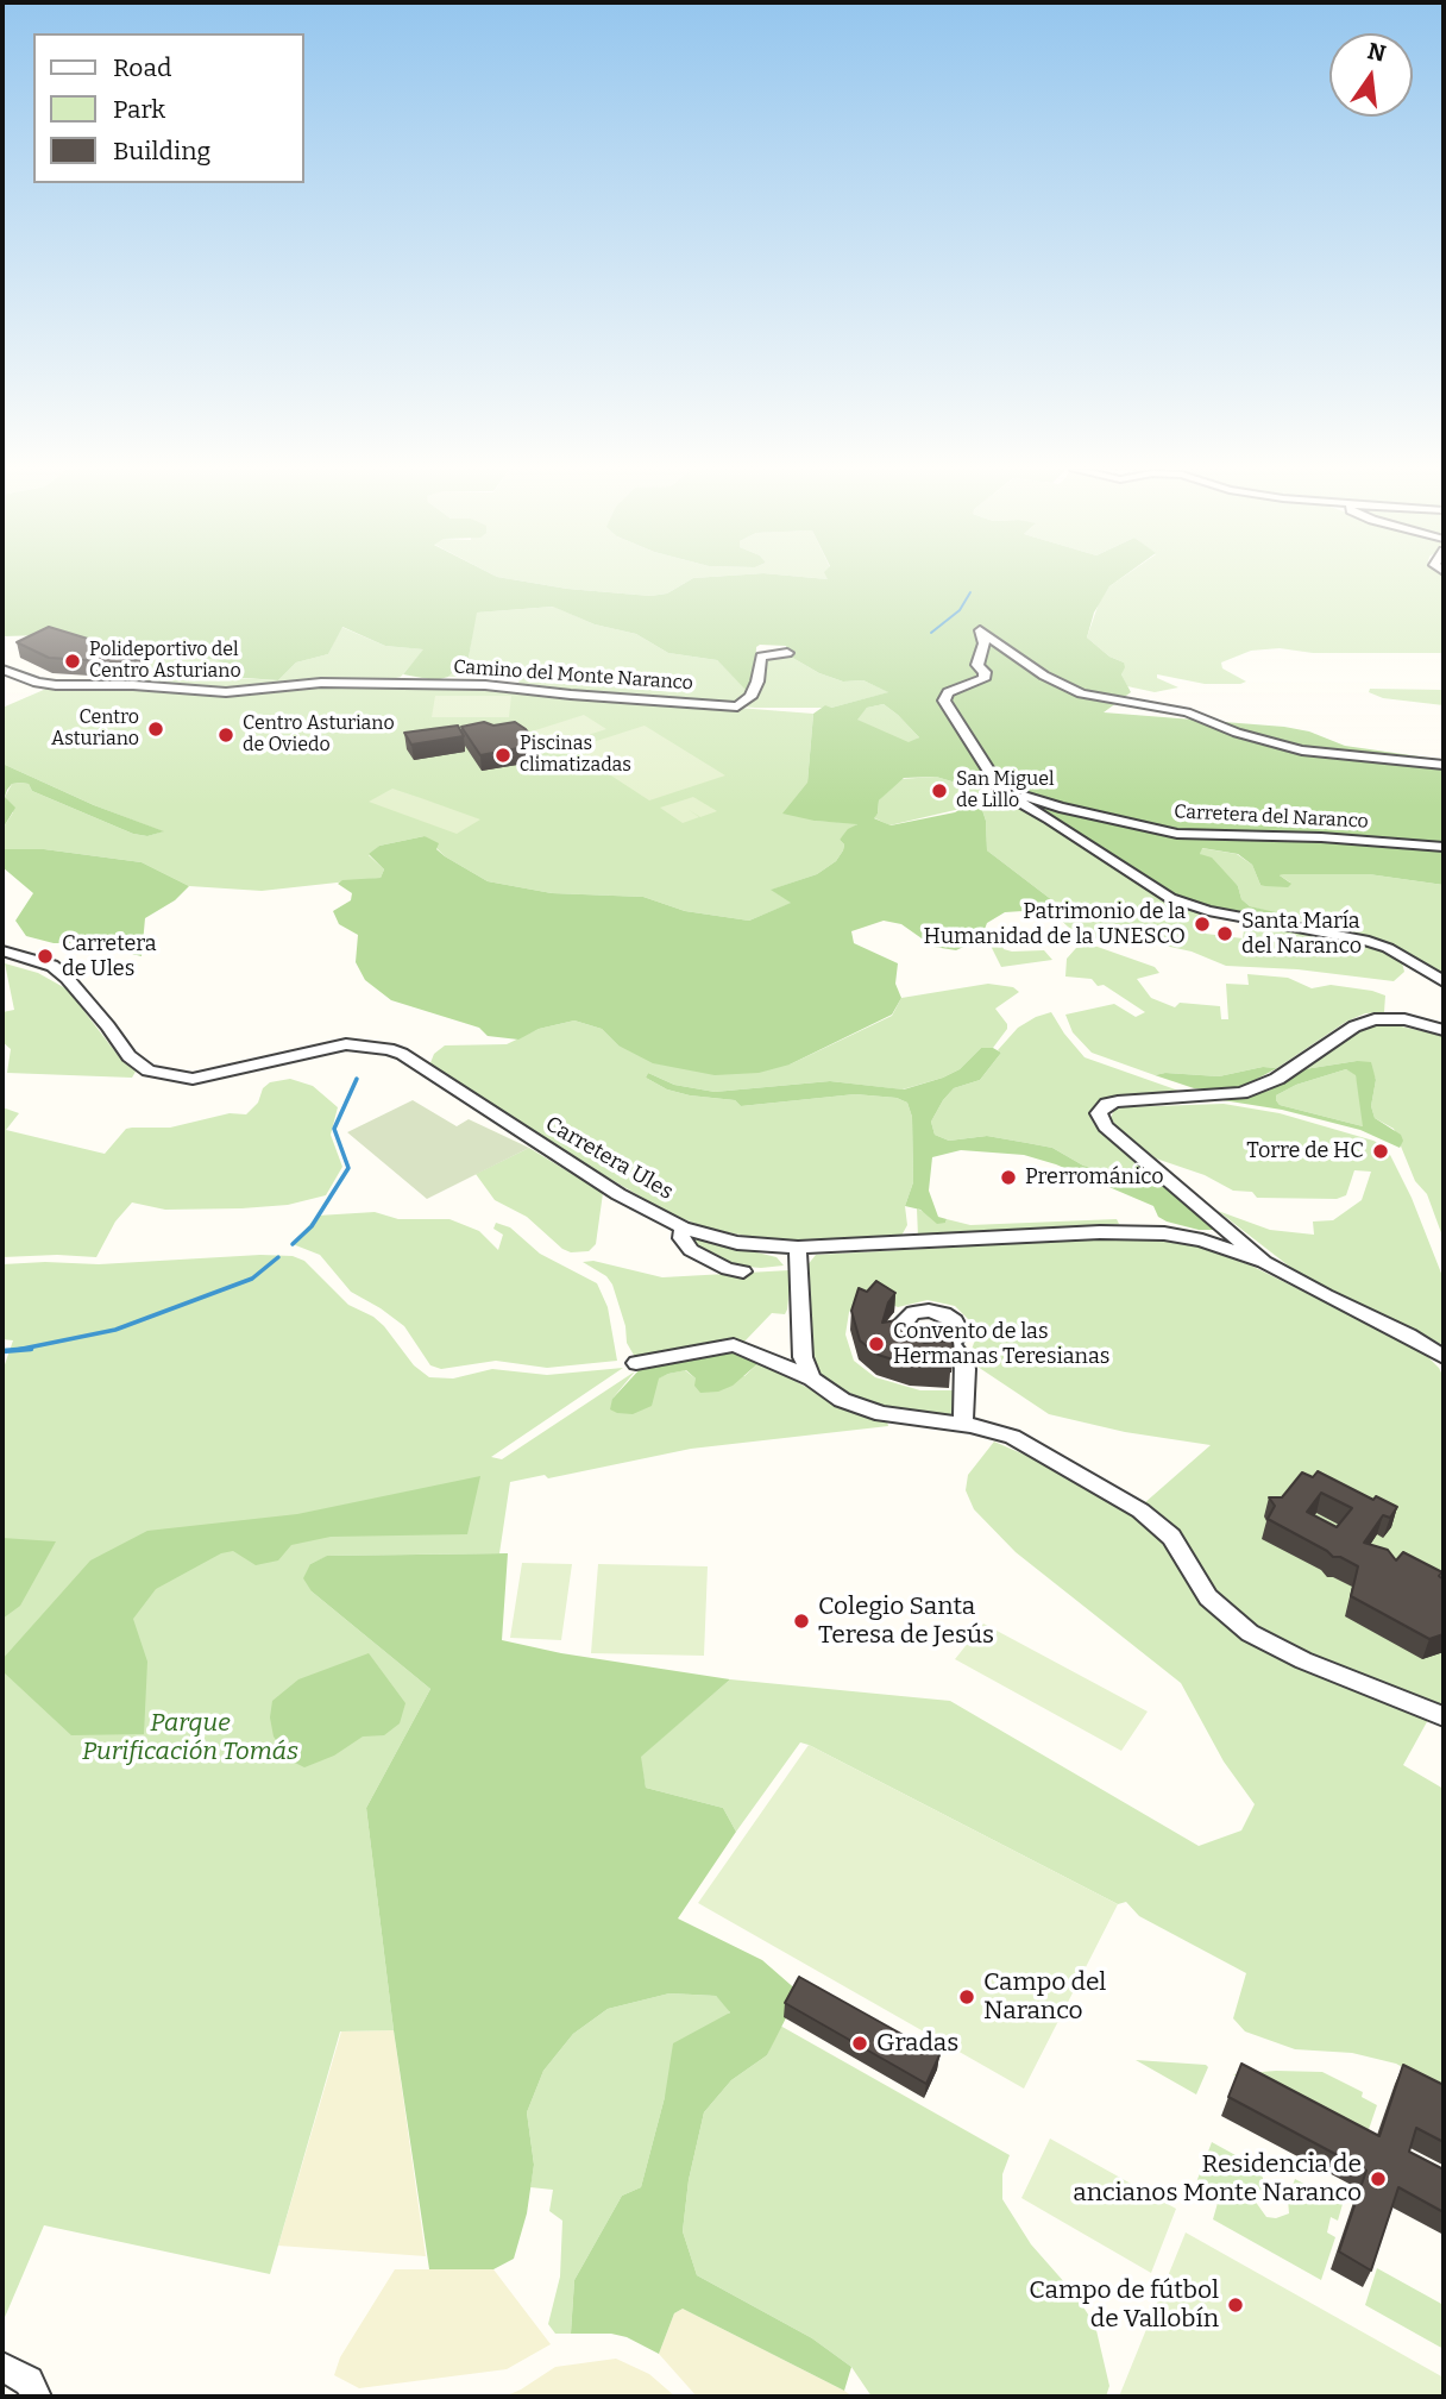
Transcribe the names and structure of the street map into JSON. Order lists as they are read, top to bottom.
{
  "streets": {
    "street": ["Camino del Monte Naranco", "Carretera del Naranco", "Carretera Ules"]
  },
  "parks": ["Parque Purificación Tomás"],
  "places": [
    "Polideportivo del Centro Asturiano",
    "Centro Asturiano",
    "Centro Asturiano de Oviedo",
    "Piscinas climatizadas",
    "San Miguel de Lillo",
    "Patrimonio de la Humanidad de la UNESCO",
    "Santa María del Naranco",
    "Carretera de Ules",
    "Torre de HC",
    "Prerrománico",
    "Convento de las Hermanas Teresianas",
    "Colegio Santa Teresa de Jesús",
    "Campo del Naranco",
    "Gradas",
    "Residencia de ancianos Monte Naranco",
    "Campo de fútbol de Vallobín"
  ],
  "legend": ["Road", "Park", "Building"],
  "north": "top"
}
